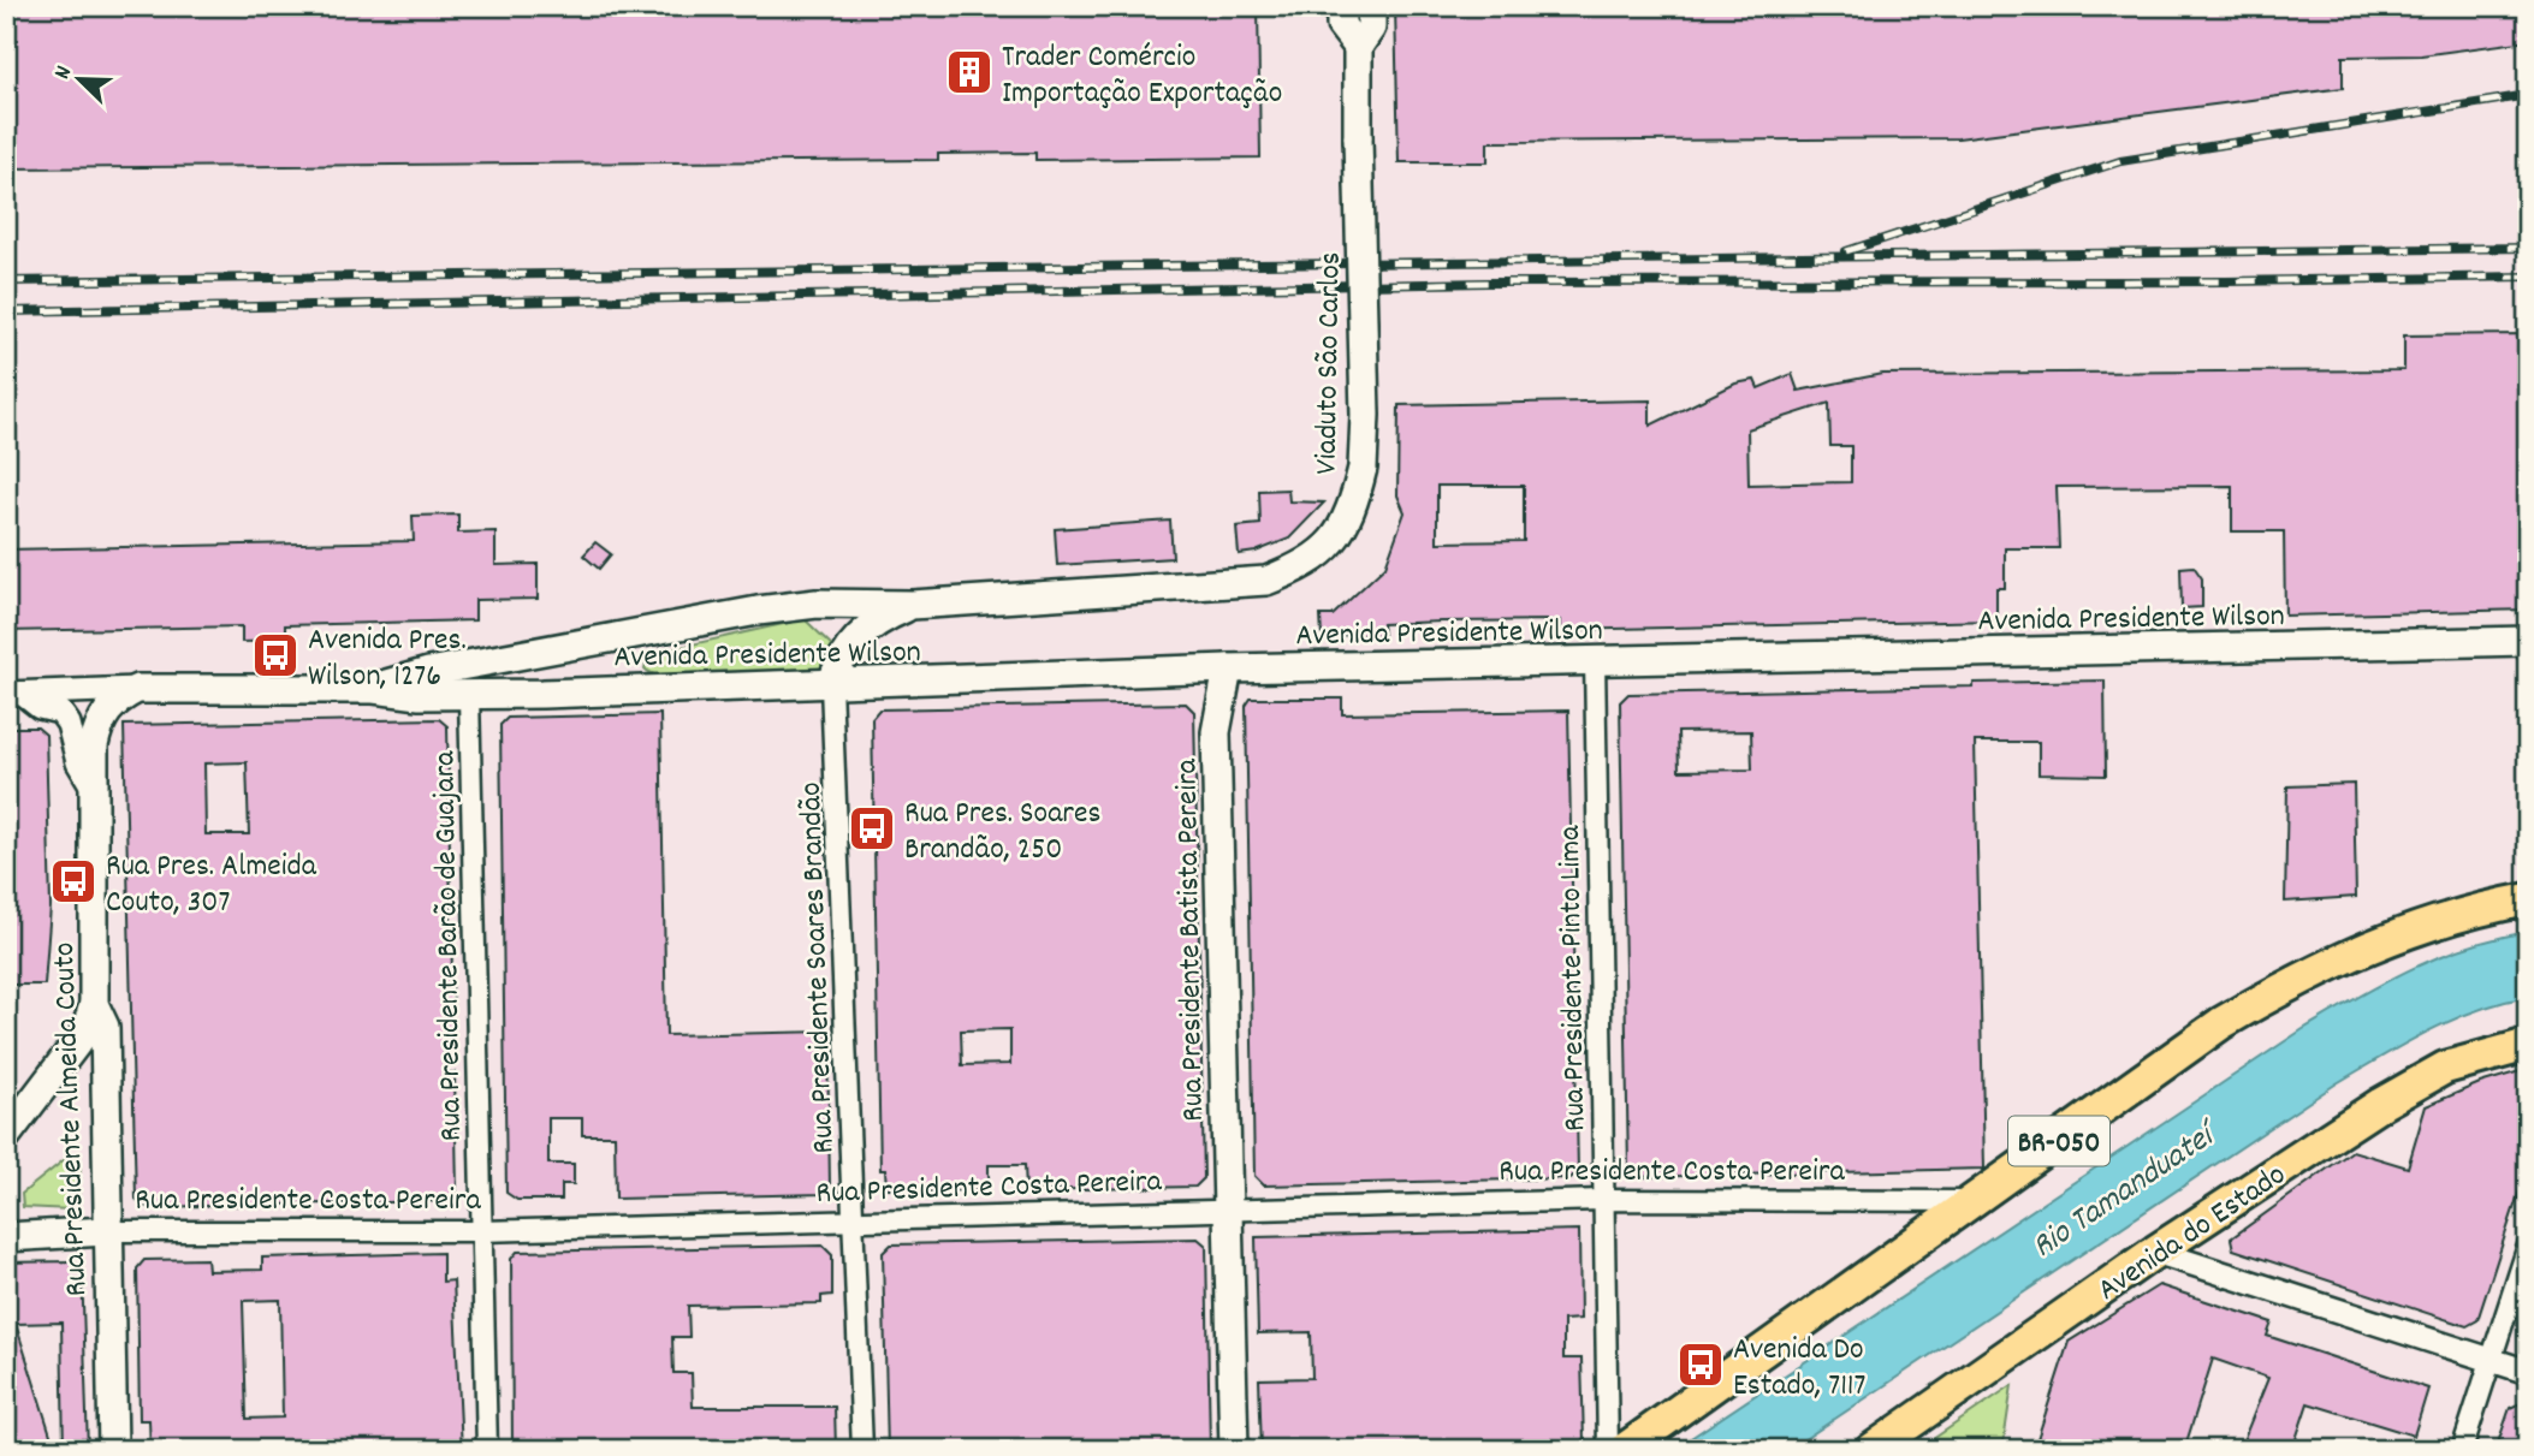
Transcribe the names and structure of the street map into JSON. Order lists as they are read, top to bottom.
{
  "streets": {
    "highway": ["BR-050", "Avenida do Estado"],
    "main road": [
      "Viaduto São Carlos",
      "Avenida Presidente Wilson",
      "Rua Presidente Batista Pereira",
      "Rua Presidente Almeida Couto",
      "Rua Presidente Costa Pereira"
    ],
    "street": ["Rua Presidente Barão de Guajara", "Rua Presidente Soares Brandão", "Rua Presidente Pinto Lima"]
  },
  "crossings": [
    ["Viaduto São Carlos", "Avenida Presidente Wilson"],
    ["Avenida Presidente Wilson", "Rua Presidente Batista Pereira"],
    ["Avenida Presidente Wilson", "Rua Presidente Barão de Guajara"],
    ["Avenida Presidente Wilson", "Rua Presidente Soares Brandão"],
    ["Avenida Presidente Wilson", "Rua Presidente Pinto Lima"],
    ["Avenida Presidente Wilson", "Rua Presidente Almeida Couto"],
    ["Rua Presidente Batista Pereira", "Rua Presidente Costa Pereira"],
    ["Rua Presidente Barão de Guajara", "Rua Presidente Costa Pereira"],
    ["Rua Presidente Soares Brandão", "Rua Presidente Costa Pereira"],
    ["Rua Presidente Pinto Lima", "Rua Presidente Costa Pereira"],
    ["Rua Presidente Almeida Couto", "Rua Presidente Costa Pereira"],
    ["BR-050", "Rua Presidente Costa Pereira"]
  ],
  "water": ["Rio Tamanduateí"],
  "places": {
    "building": ["Trader Comércio Importação Exportação"],
    "bus stop": [
      "Avenida Pres. Wilson, 1276",
      "Rua Pres. Soares Brandão, 250",
      "Rua Pres. Almeida Couto, 307",
      "Avenida Do Estado, 7117"
    ]
  },
  "north": "top left"
}
